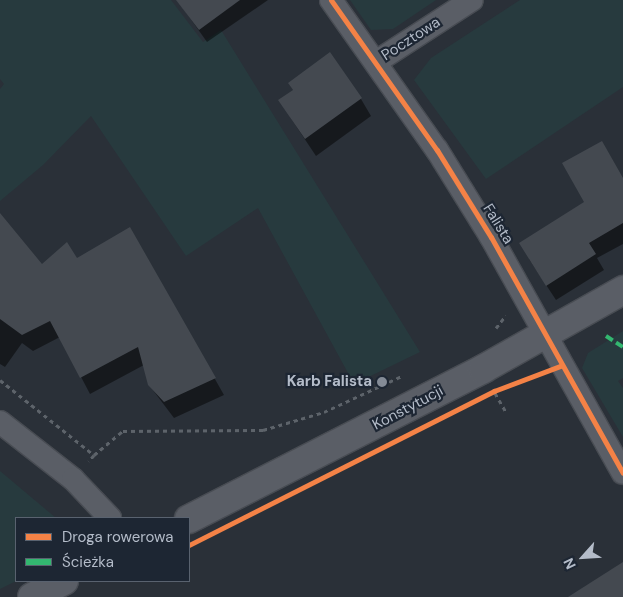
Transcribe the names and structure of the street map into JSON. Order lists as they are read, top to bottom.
{
  "streets": {
    "street": ["Pocztowa", "Falista", "Konstytucji"]
  },
  "crossings": [
    ["Pocztowa", "Falista"],
    ["Falista", "Konstytucji"]
  ],
  "places": ["Karb Falista"],
  "legend": ["Droga rowerowa", "Ścieżka"],
  "north": "bottom left"
}
